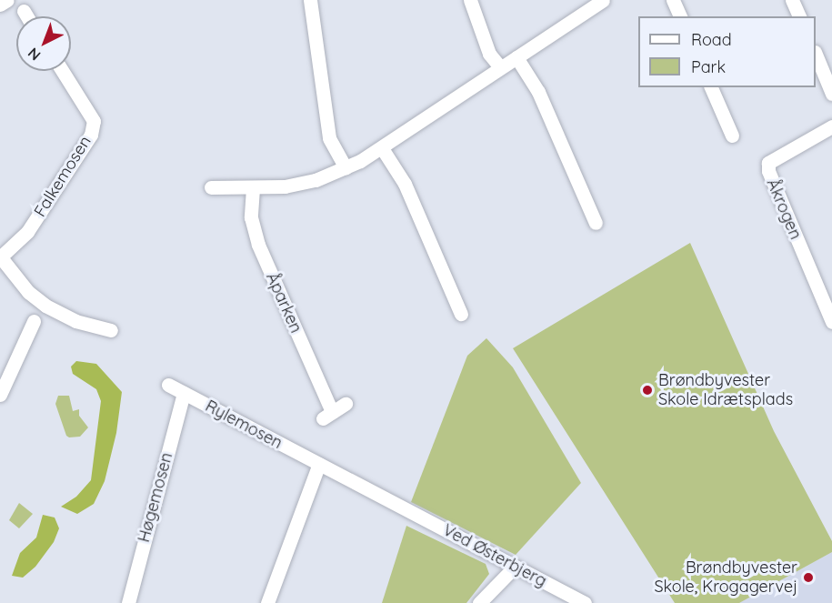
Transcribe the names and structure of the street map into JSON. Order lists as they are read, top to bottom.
{
  "streets": {
    "street": [
      "Falkemosen",
      "Åkrogen",
      "Åparken",
      "Rylemosen",
      "Høgemosen",
      "Ved Østerbjerg"
    ]
  },
  "crossings": [
    ["Rylemosen", "Høgemosen"],
    ["Rylemosen", "Ved Østerbjerg"]
  ],
  "places": ["Brøndbyvester Skole Idrætsplads", "Brøndbyvester Skole, Krogagervej"],
  "legend": ["Road", "Park"],
  "north": "bottom left"
}
